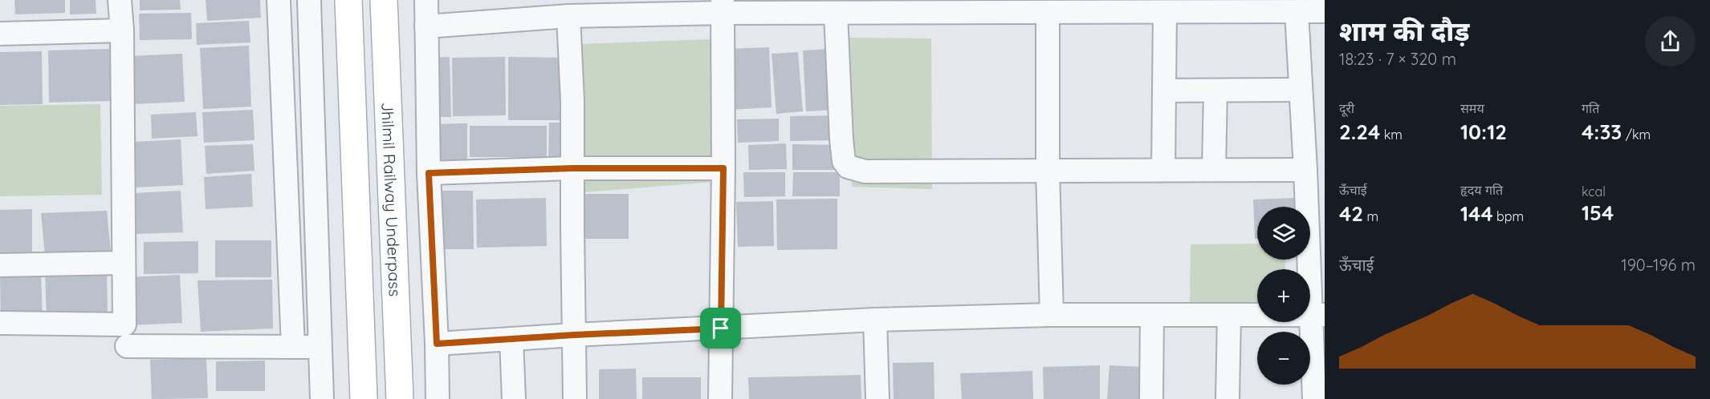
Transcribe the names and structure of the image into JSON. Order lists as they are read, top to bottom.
{
  "streets": {
    "main road": ["Jhilmil Railway Underpass"]
  },
  "page": {
    "heading": ["शाम की दौड़", "18:23 · 7 × 320 m"],
    "stats": [
      ["दूरी", "2.24 km"],
      ["समय", "10:12"],
      ["गति", "4:33 /km"],
      ["ऊँचाई", "42 m"],
      ["हृदय गति", "144 bpm"],
      ["kcal", "154"]
    ],
    "map_buttons": ["+", "−"],
    "chart": ["ऊँचाई", "190–196 m"]
  }
}
